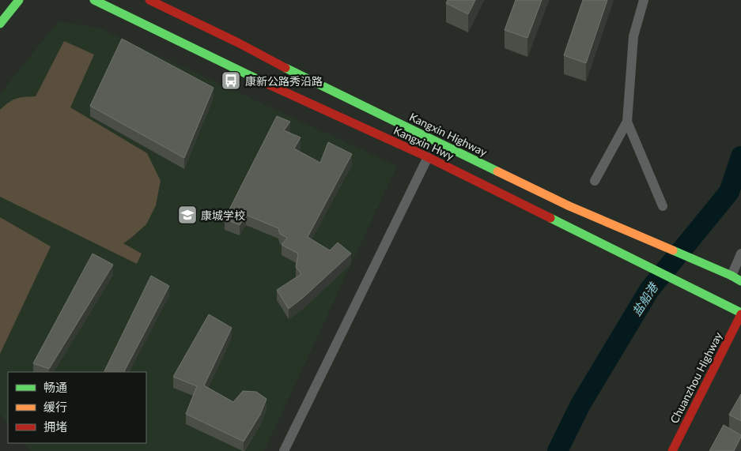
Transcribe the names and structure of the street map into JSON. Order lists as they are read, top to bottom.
{
  "streets": {
    "main road": ["Kangxin Highway", "Kangxin Hwy", "Chuanzhou Highway"]
  },
  "crossings": [
    ["Kangxin Hwy", "Chuanzhou Highway"]
  ],
  "water": ["盐船港"],
  "places": {
    "bus stop": ["康新公路秀沿路"],
    "school or university": ["康城学校"]
  },
  "legend": ["畅通", "缓行", "拥堵"]
}
